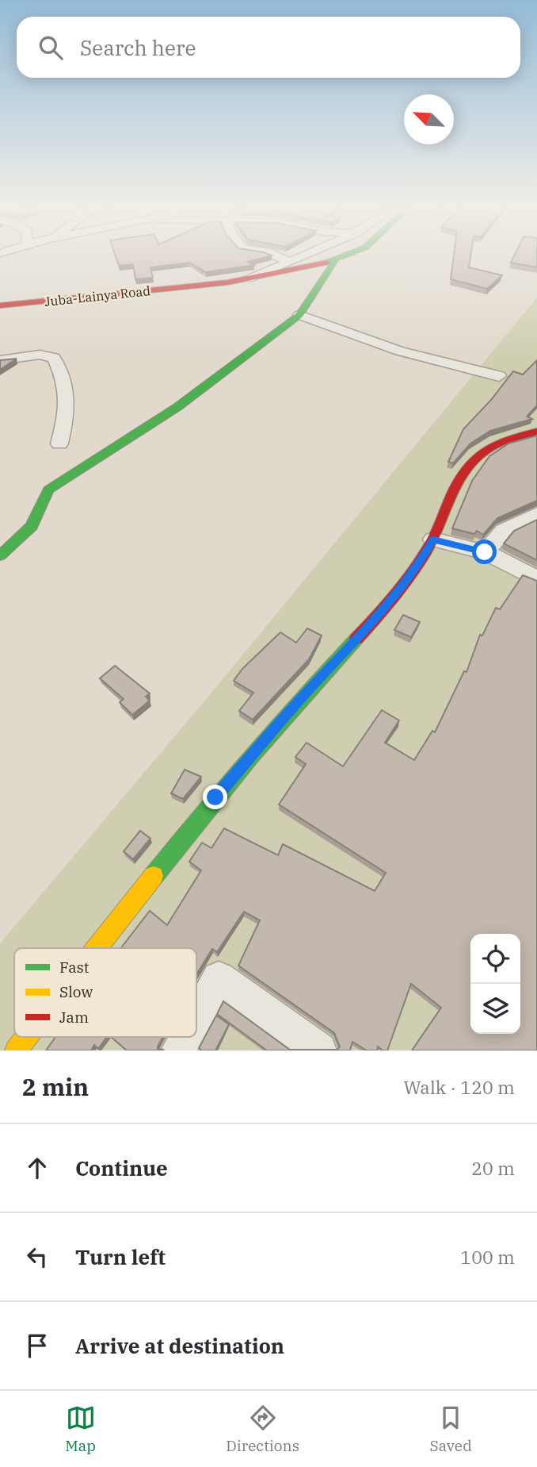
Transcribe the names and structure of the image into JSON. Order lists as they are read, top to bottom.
{
  "streets": {
    "street": ["Juba-Lainya Road"]
  },
  "legend": ["Fast", "Slow", "Jam"],
  "north": "top left",
  "page": {
    "search": "Search here",
    "heading": ["2 min", "Walk · 120 m"],
    "list": [
      ["Continue", "20 m"],
      ["Turn left", "100 m"],
      "Arrive at destination"
    ],
    "nav": ["Map", "Directions", "Saved"]
  }
}
